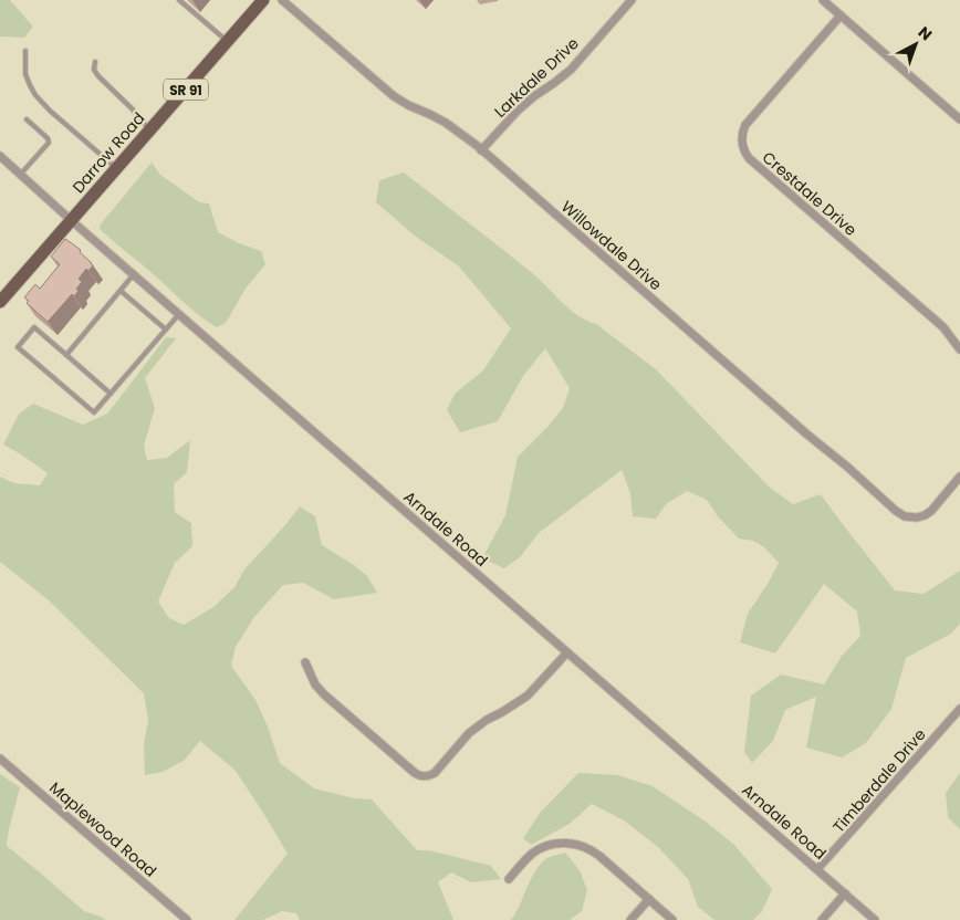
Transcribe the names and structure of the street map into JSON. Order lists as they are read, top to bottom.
{
  "streets": {
    "main road": ["SR 91", "Darrow Road"],
    "street": [
      "Larkdale Drive",
      "Crestdale Drive",
      "Willowdale Drive",
      "Arndale Road",
      "Timberdale Drive",
      "Maplewood Road"
    ]
  },
  "crossings": [
    ["Larkdale Drive", "Willowdale Drive"],
    ["Darrow Road", "Arndale Road"],
    ["Arndale Road", "Timberdale Drive"]
  ],
  "north": "top right"
}
